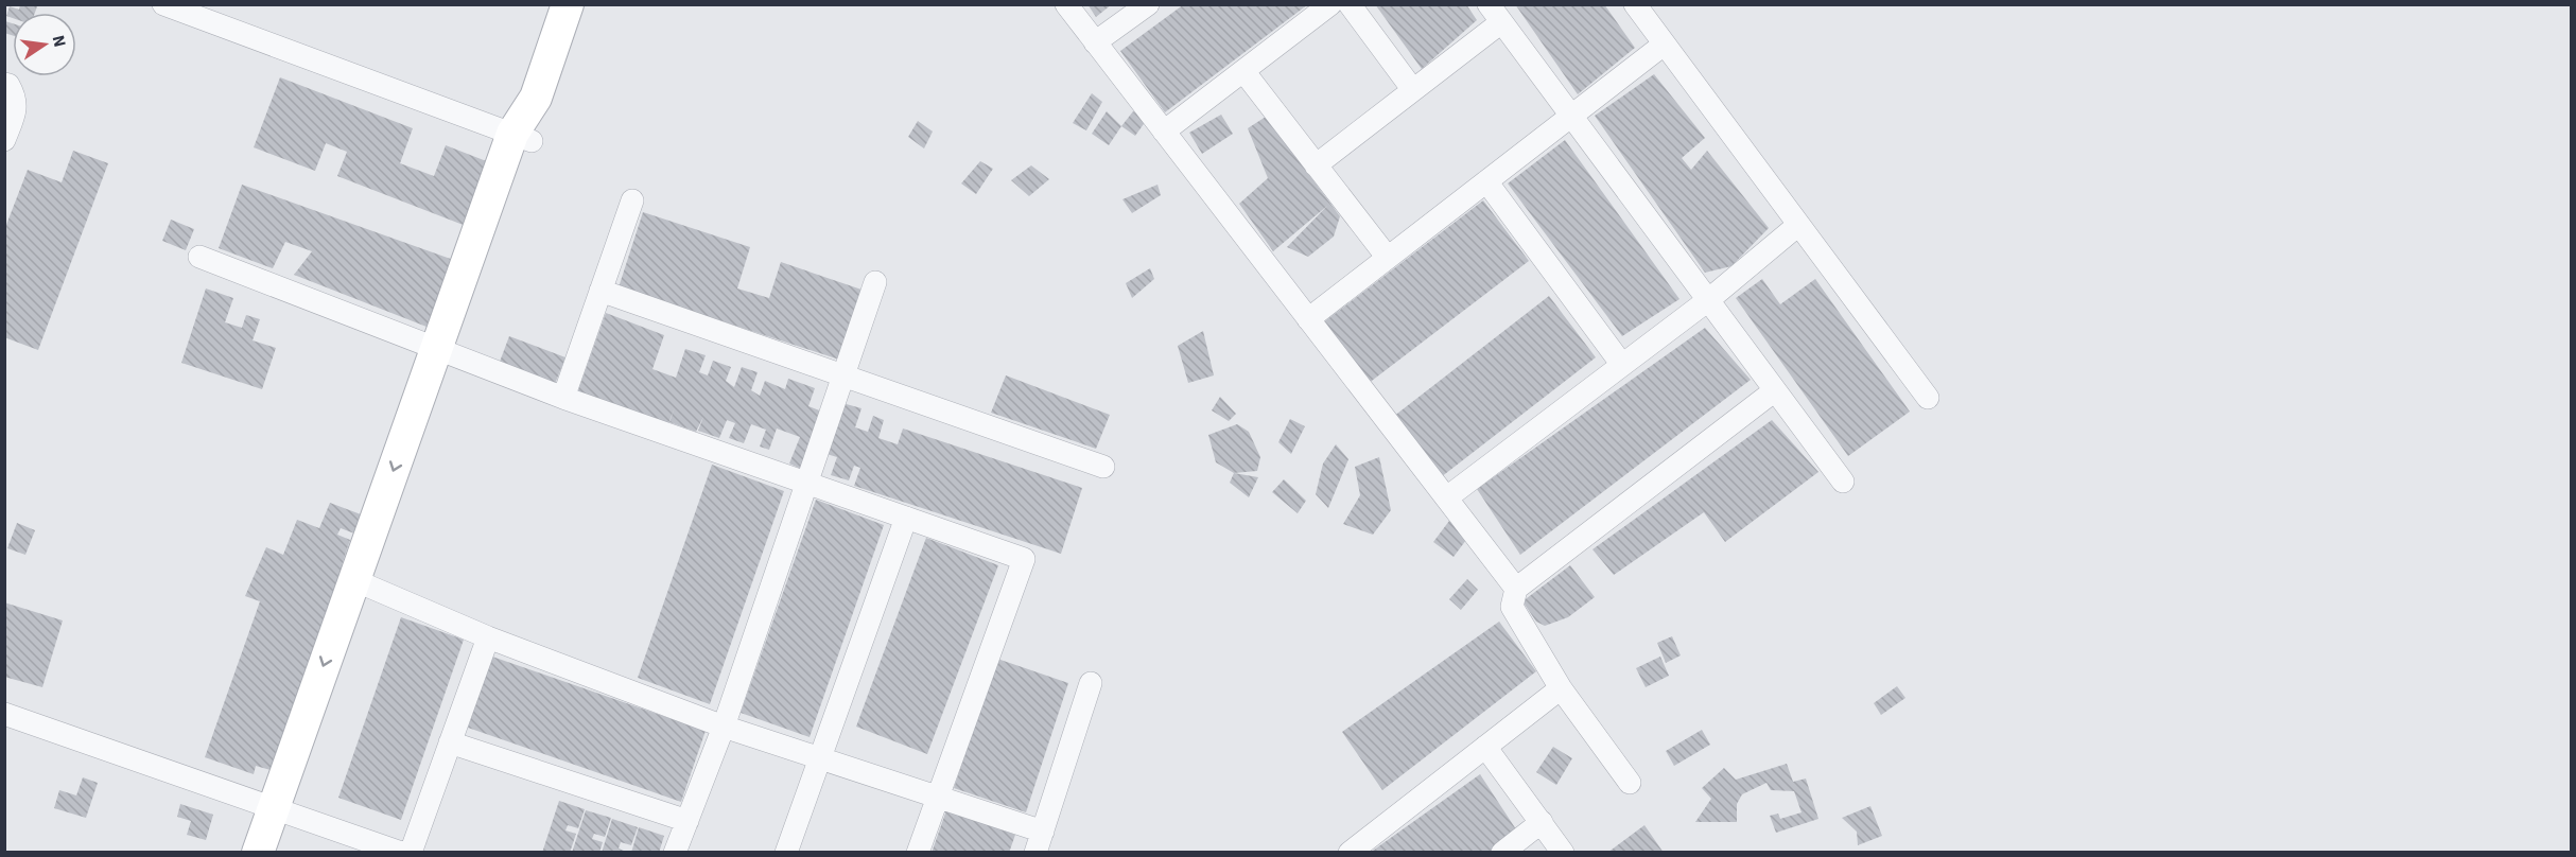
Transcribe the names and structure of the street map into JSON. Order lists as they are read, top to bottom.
{
  "north": "right"
}
